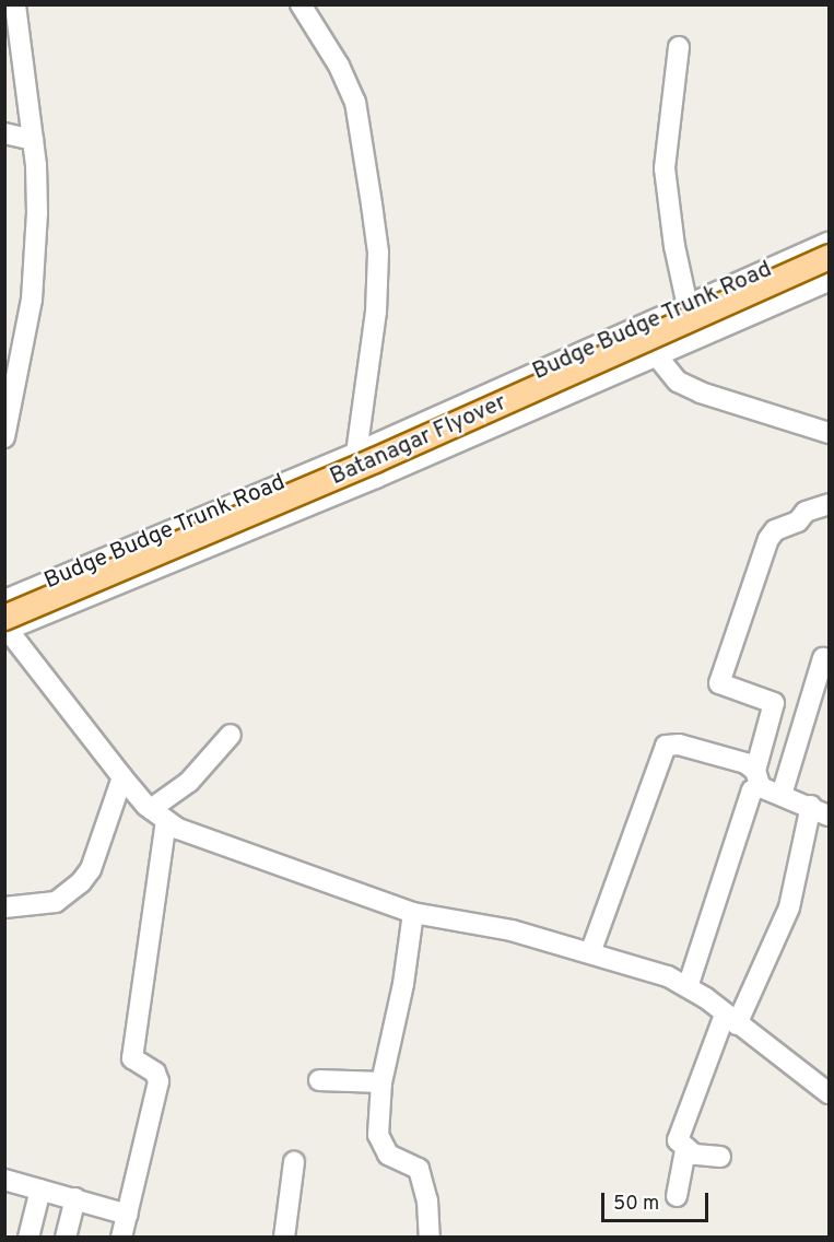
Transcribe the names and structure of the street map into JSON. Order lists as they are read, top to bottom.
{
  "streets": {
    "main road": ["Batanagar Flyover"],
    "street": ["Budge Budge Trunk Road"]
  },
  "crossings": [
    ["Budge Budge Trunk Road", "Batanagar Flyover"]
  ],
  "scale_bar": "50 m"
}
